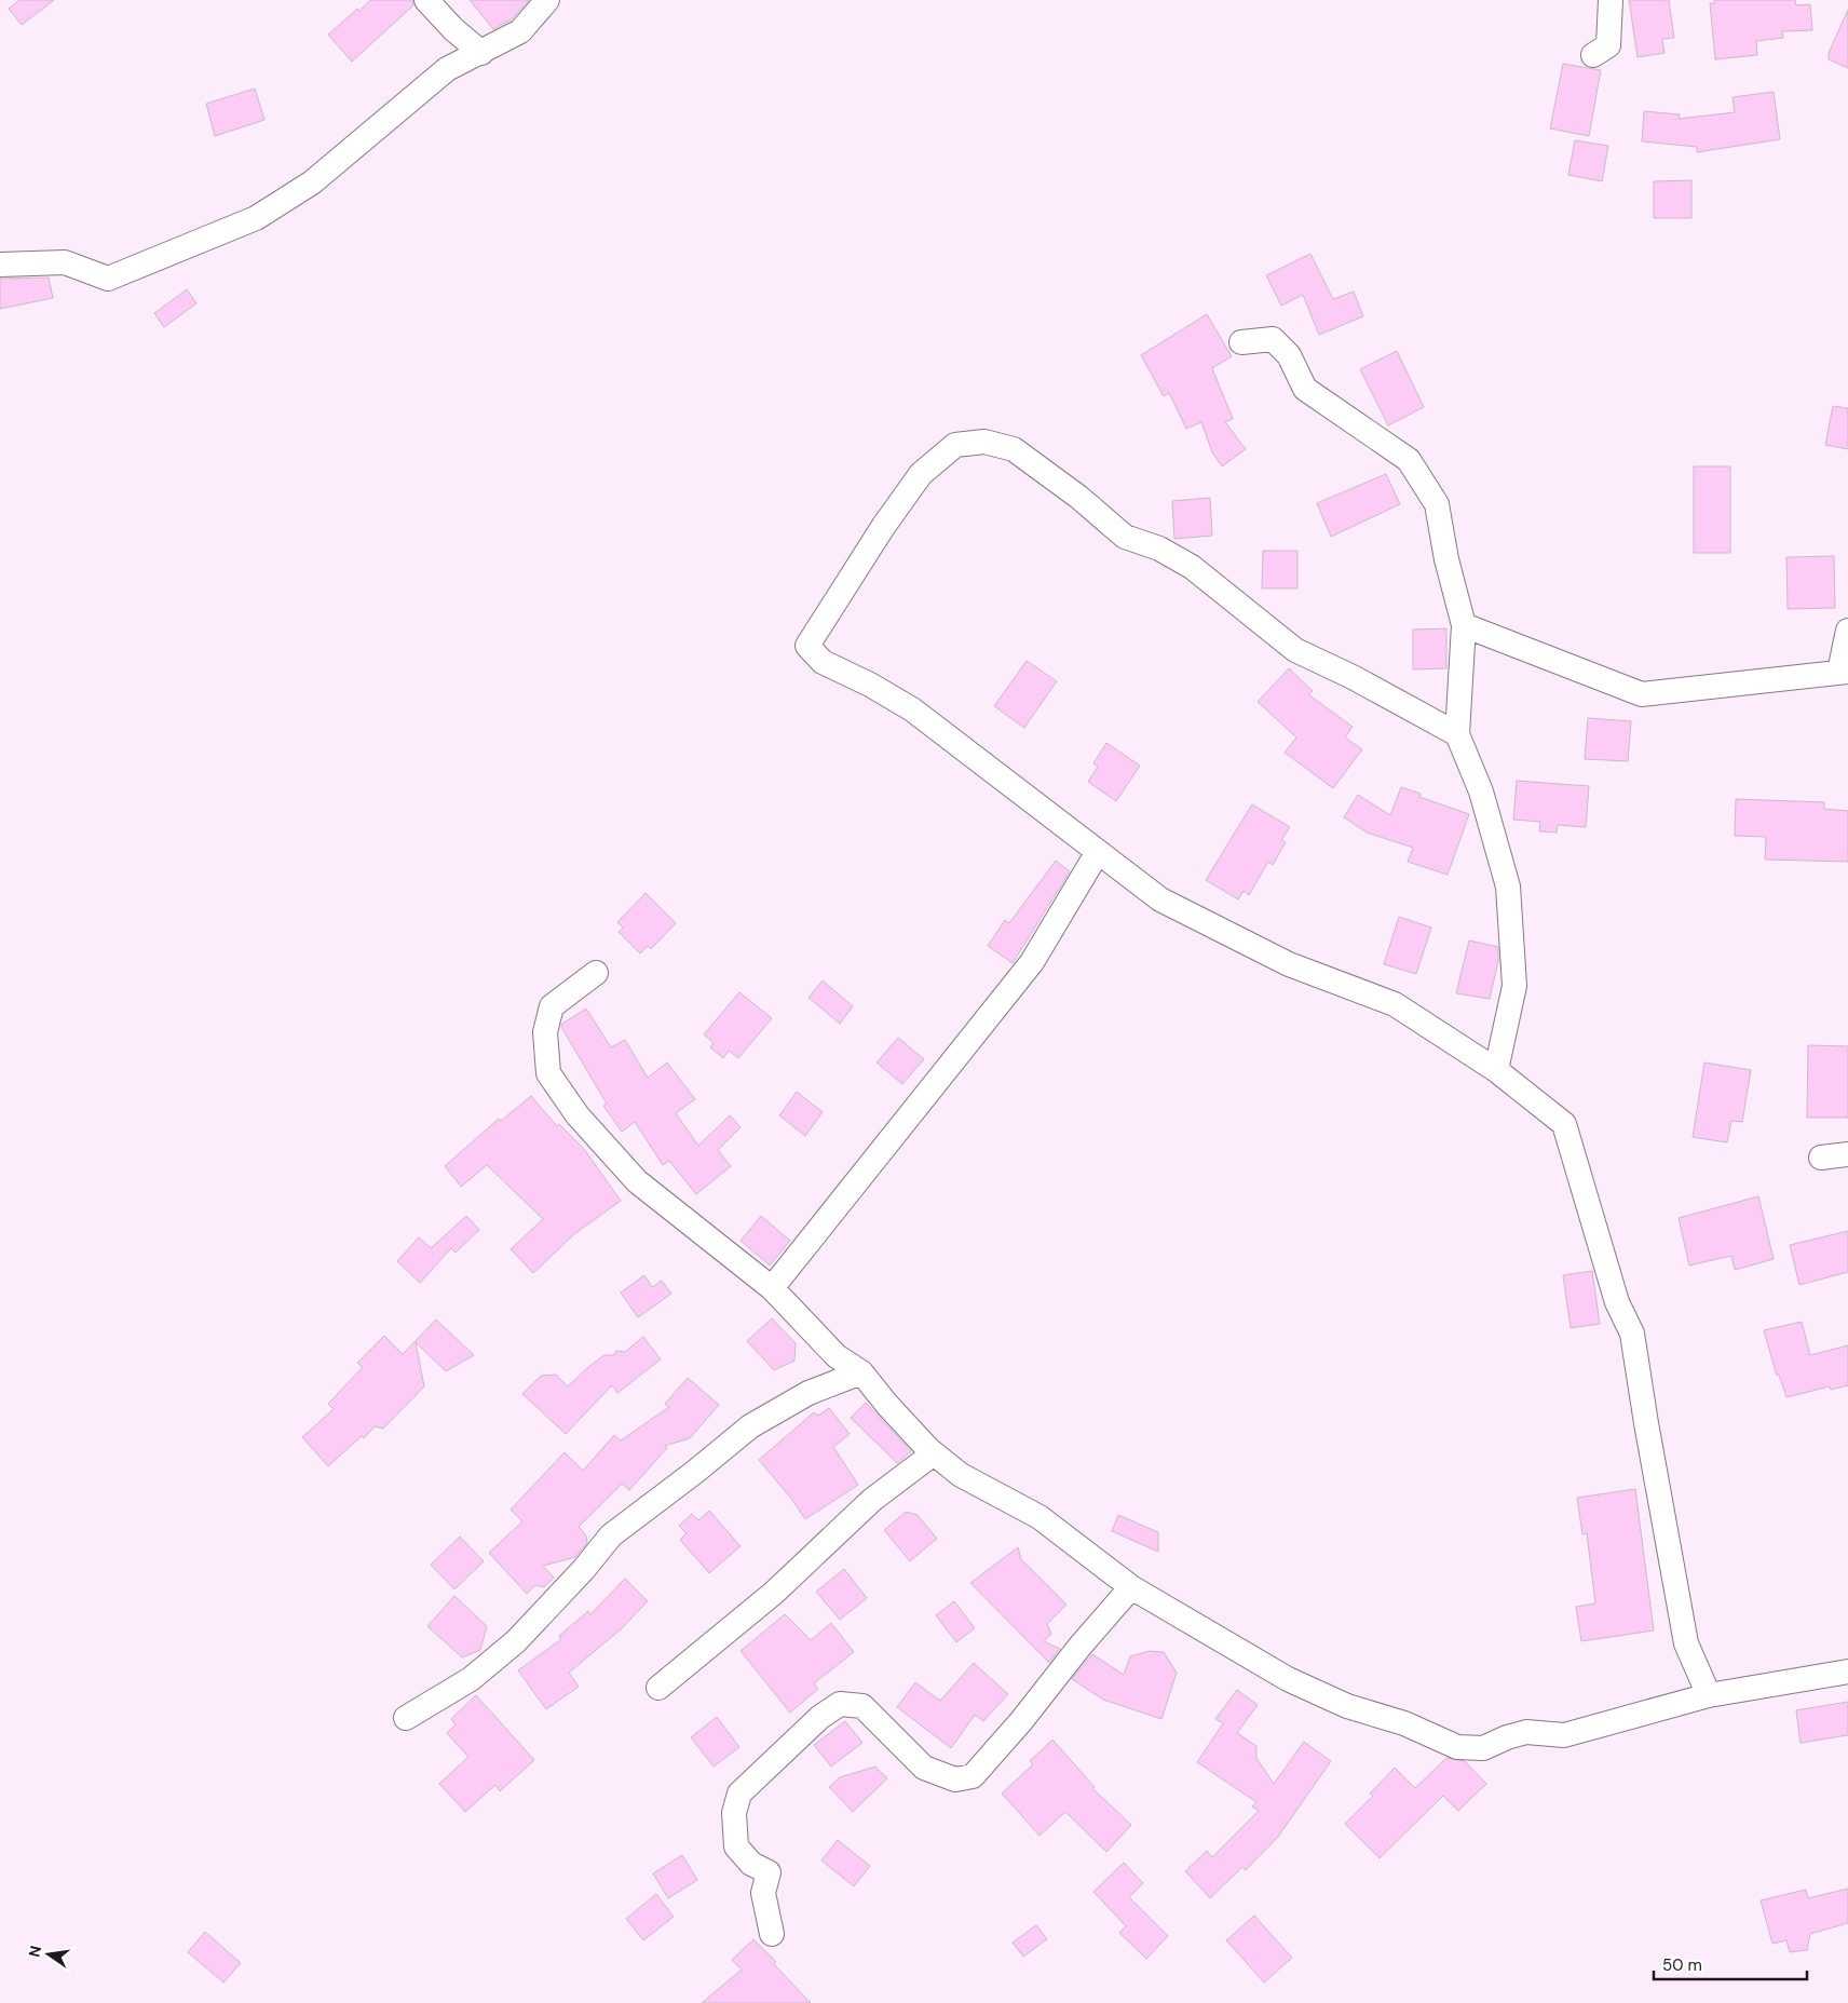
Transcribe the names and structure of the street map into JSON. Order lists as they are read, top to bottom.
{
  "scale_bar": "50 m",
  "north": "left"
}
